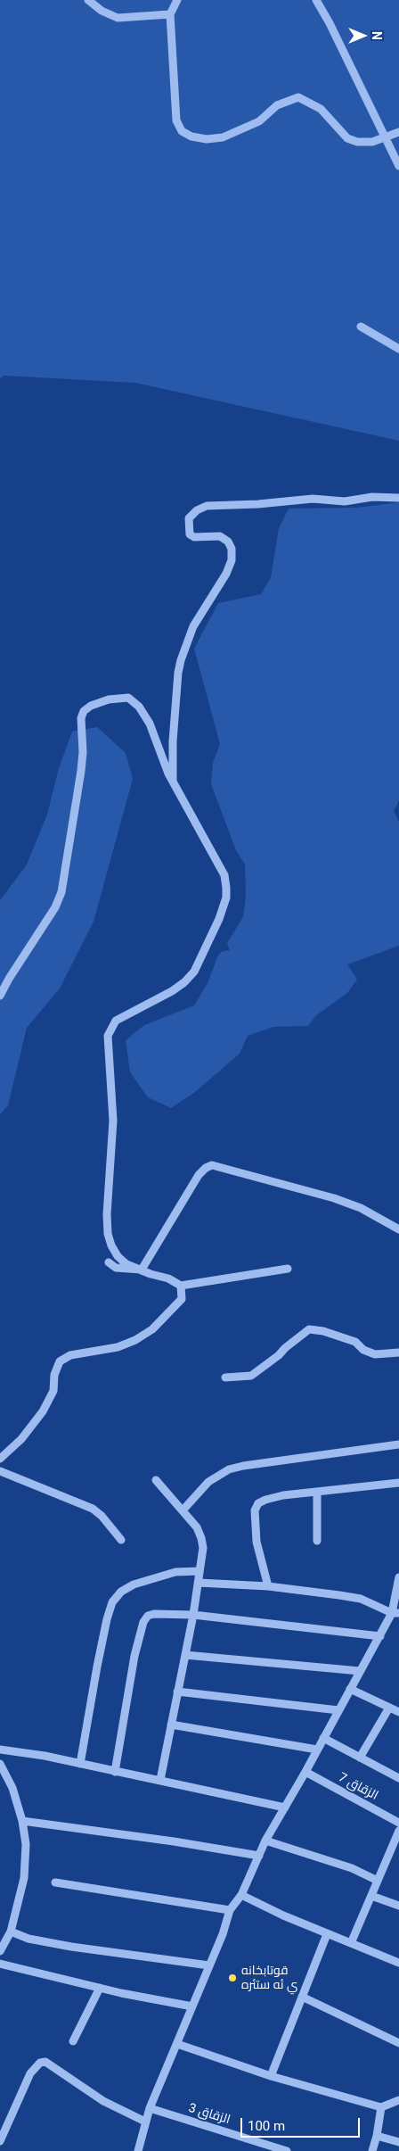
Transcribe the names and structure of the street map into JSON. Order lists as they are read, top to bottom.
{
  "streets": {
    "street": ["الزقاق 7", "الزقاق 3"]
  },
  "places": ["قوتابخانه ي ئه ستئره"],
  "scale_bar": "100 m",
  "north": "right"
}
